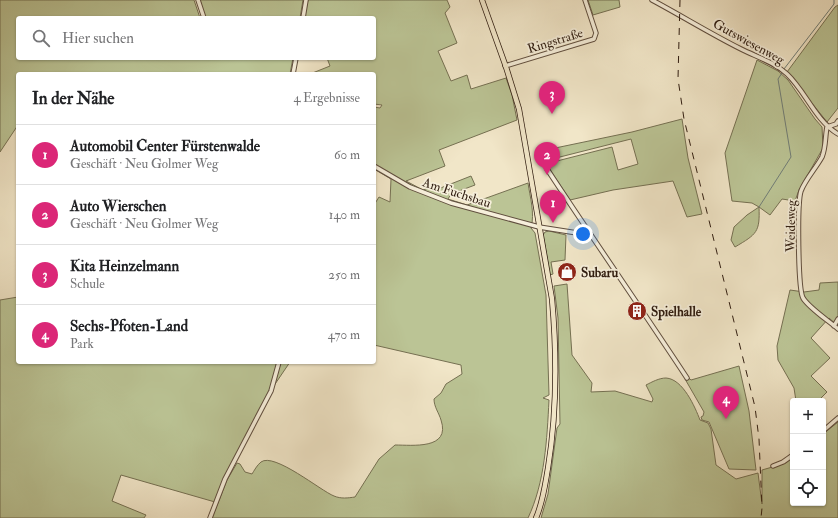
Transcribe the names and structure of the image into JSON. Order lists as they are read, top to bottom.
{
  "streets": {
    "street": [
      "Ringstraße",
      "Gutswiesenweg",
      "Am Fuchsbau",
      "Weideweg"
    ]
  },
  "crossings": [
    ["Gutswiesenweg", "Weideweg"]
  ],
  "places": {
    "shop": ["Subaru"],
    "building": ["Spielhalle"]
  },
  "page": {
    "search": "Hier suchen",
    "heading": ["In der Nähe", "4 Ergebnisse"],
    "pins": [
      "3",
      "2",
      "1",
      "4"
    ],
    "list": [
      {
        "mark": "1",
        "name": "Automobil Center Fürstenwalde",
        "note": "Geschäft · Neu Golmer Weg",
        "value": "60 m"
      },
      {
        "mark": "2",
        "name": "Auto Wierschen",
        "note": "Geschäft · Neu Golmer Weg",
        "value": "140 m"
      },
      {
        "mark": "3",
        "name": "Kita Heinzelmann",
        "note": "Schule",
        "value": "250 m"
      },
      {
        "mark": "4",
        "name": "Sechs-Pfoten-Land",
        "note": "Park",
        "value": "470 m"
      }
    ],
    "map_buttons": ["+", "−"]
  }
}
